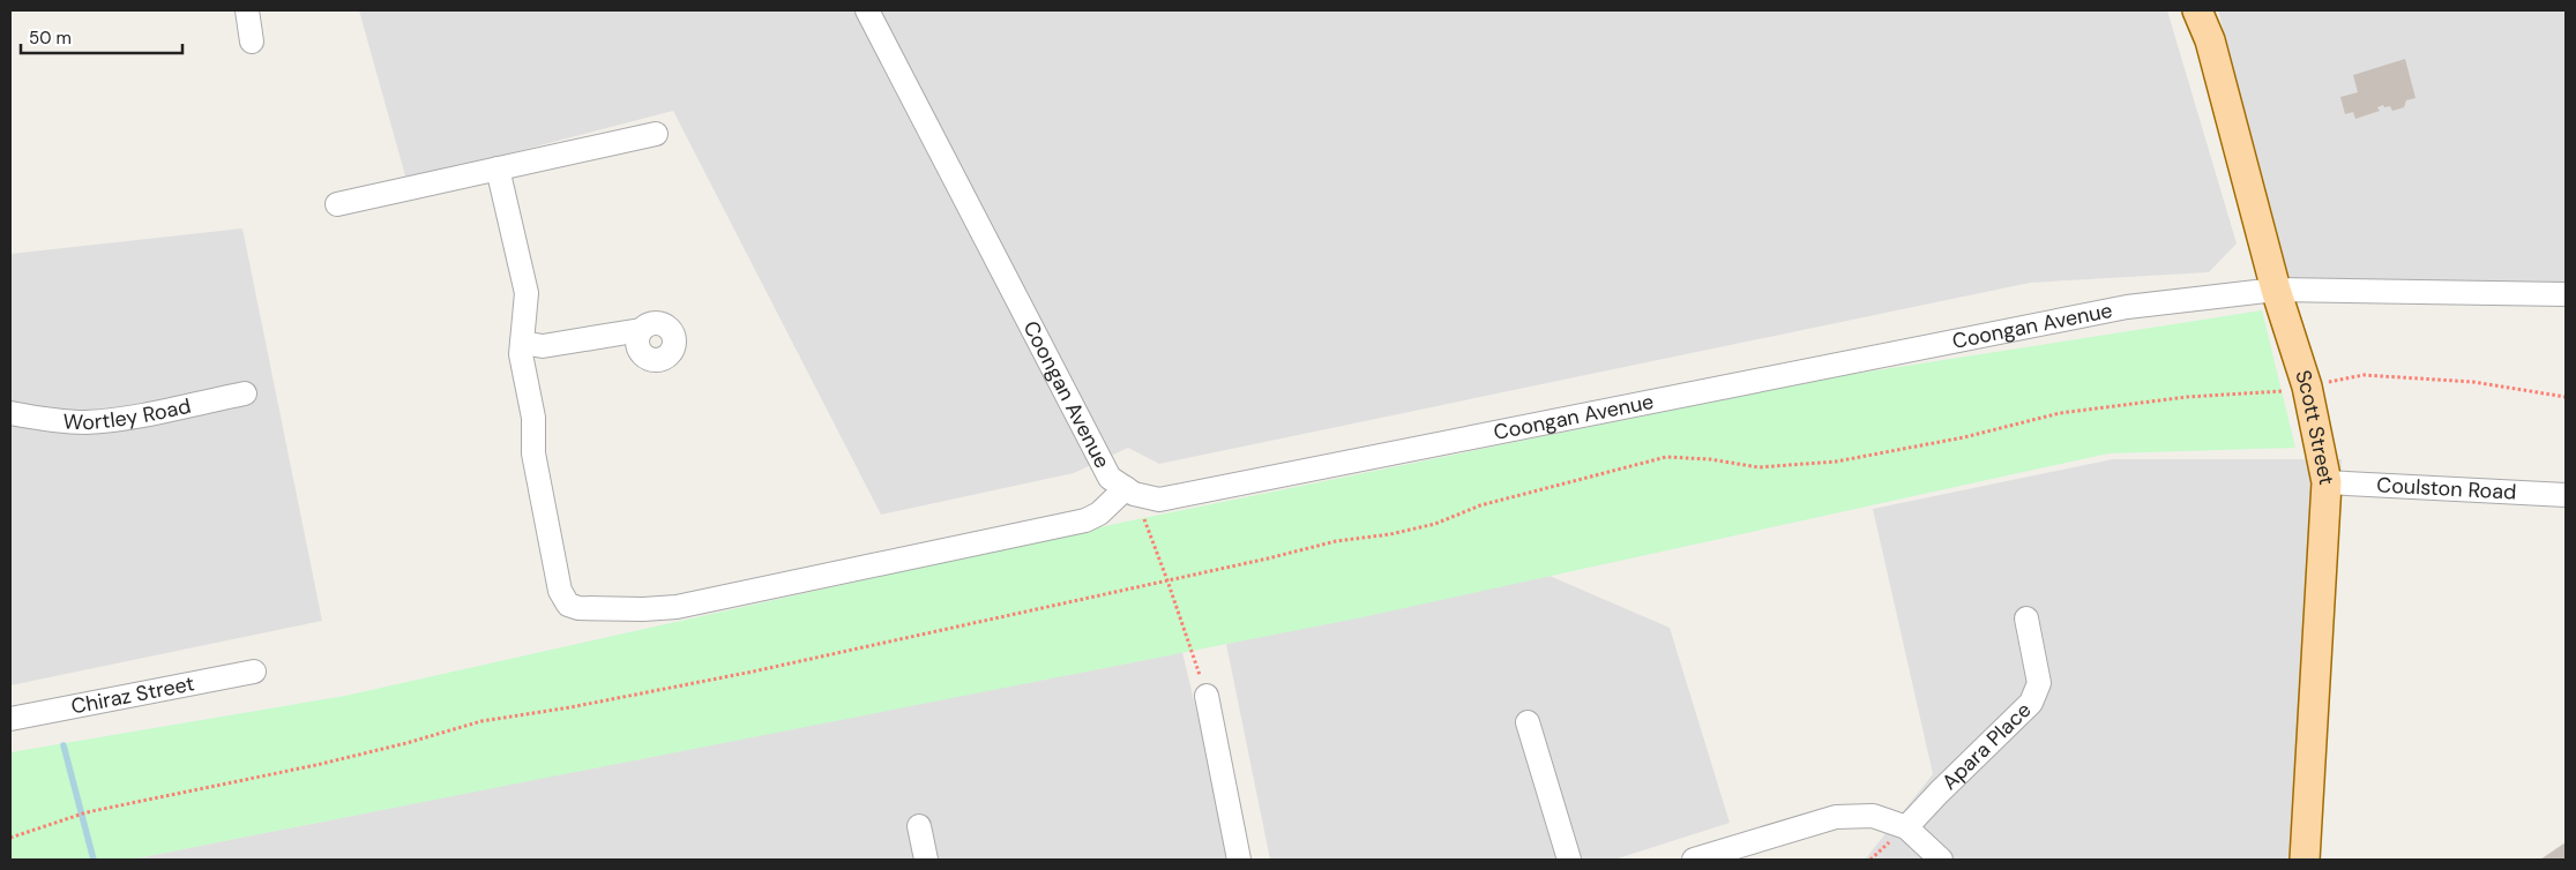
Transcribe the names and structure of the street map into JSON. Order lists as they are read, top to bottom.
{
  "streets": {
    "main road": ["Scott Street"],
    "street": [
      "Coongan Avenue",
      "Wortley Road",
      "Coulston Road",
      "Chiraz Street",
      "Apara Place"
    ]
  },
  "crossings": [
    ["Coongan Avenue", "Scott Street"],
    ["Scott Street", "Coulston Road"]
  ],
  "scale_bar": "50 m"
}
